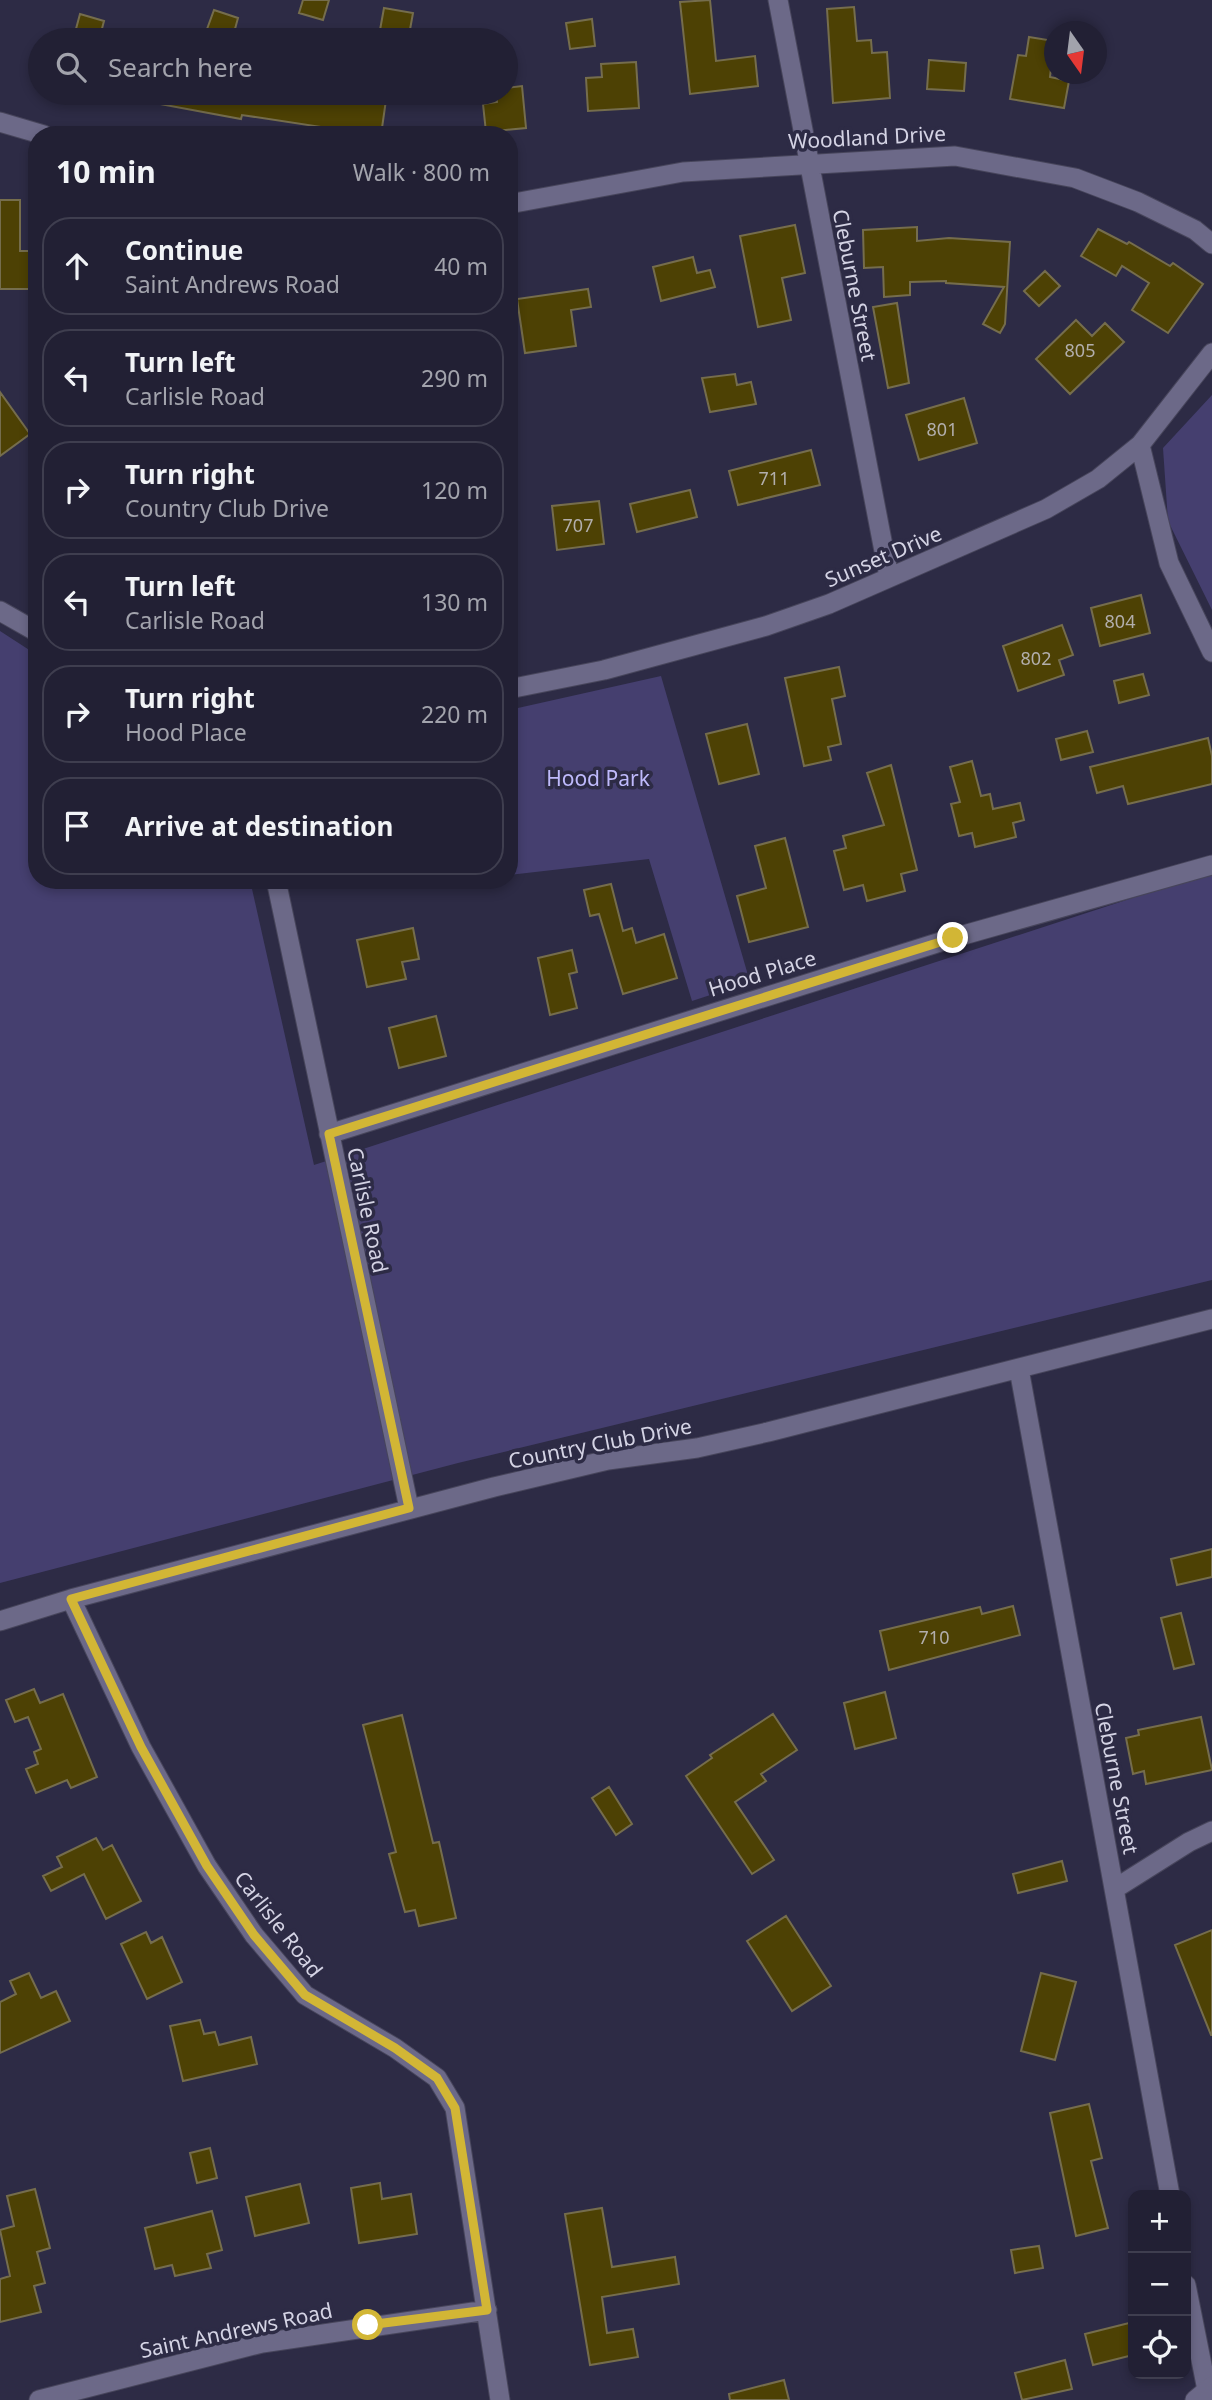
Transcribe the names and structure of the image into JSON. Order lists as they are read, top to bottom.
{
  "streets": {
    "street": [
      "Woodland Drive",
      "Cleburne Street",
      "Sunset Drive",
      "Hood Place",
      "Carlisle Road",
      "Country Club Drive",
      "Saint Andrews Road"
    ]
  },
  "crossings": [
    ["Woodland Drive", "Cleburne Street"],
    ["Cleburne Street", "Sunset Drive"],
    ["Cleburne Street", "Country Club Drive"],
    ["Hood Place", "Carlisle Road"],
    ["Carlisle Road", "Country Club Drive"],
    ["Carlisle Road", "Saint Andrews Road"]
  ],
  "parks": ["Hood Park"],
  "house_numbers": [
    "805",
    "801",
    "711",
    "707",
    "804",
    "802",
    "710"
  ],
  "north": "bottom",
  "page": {
    "search": "Search here",
    "heading": ["10 min", "Walk · 800 m"],
    "list": [
      ["Continue", "Saint Andrews Road", "40 m"],
      ["Turn left", "Carlisle Road", "290 m"],
      ["Turn right", "Country Club Drive", "120 m"],
      ["Turn left", "Carlisle Road", "130 m"],
      ["Turn right", "Hood Place", "220 m"],
      "Arrive at destination"
    ],
    "map_buttons": ["+", "−"]
  }
}
